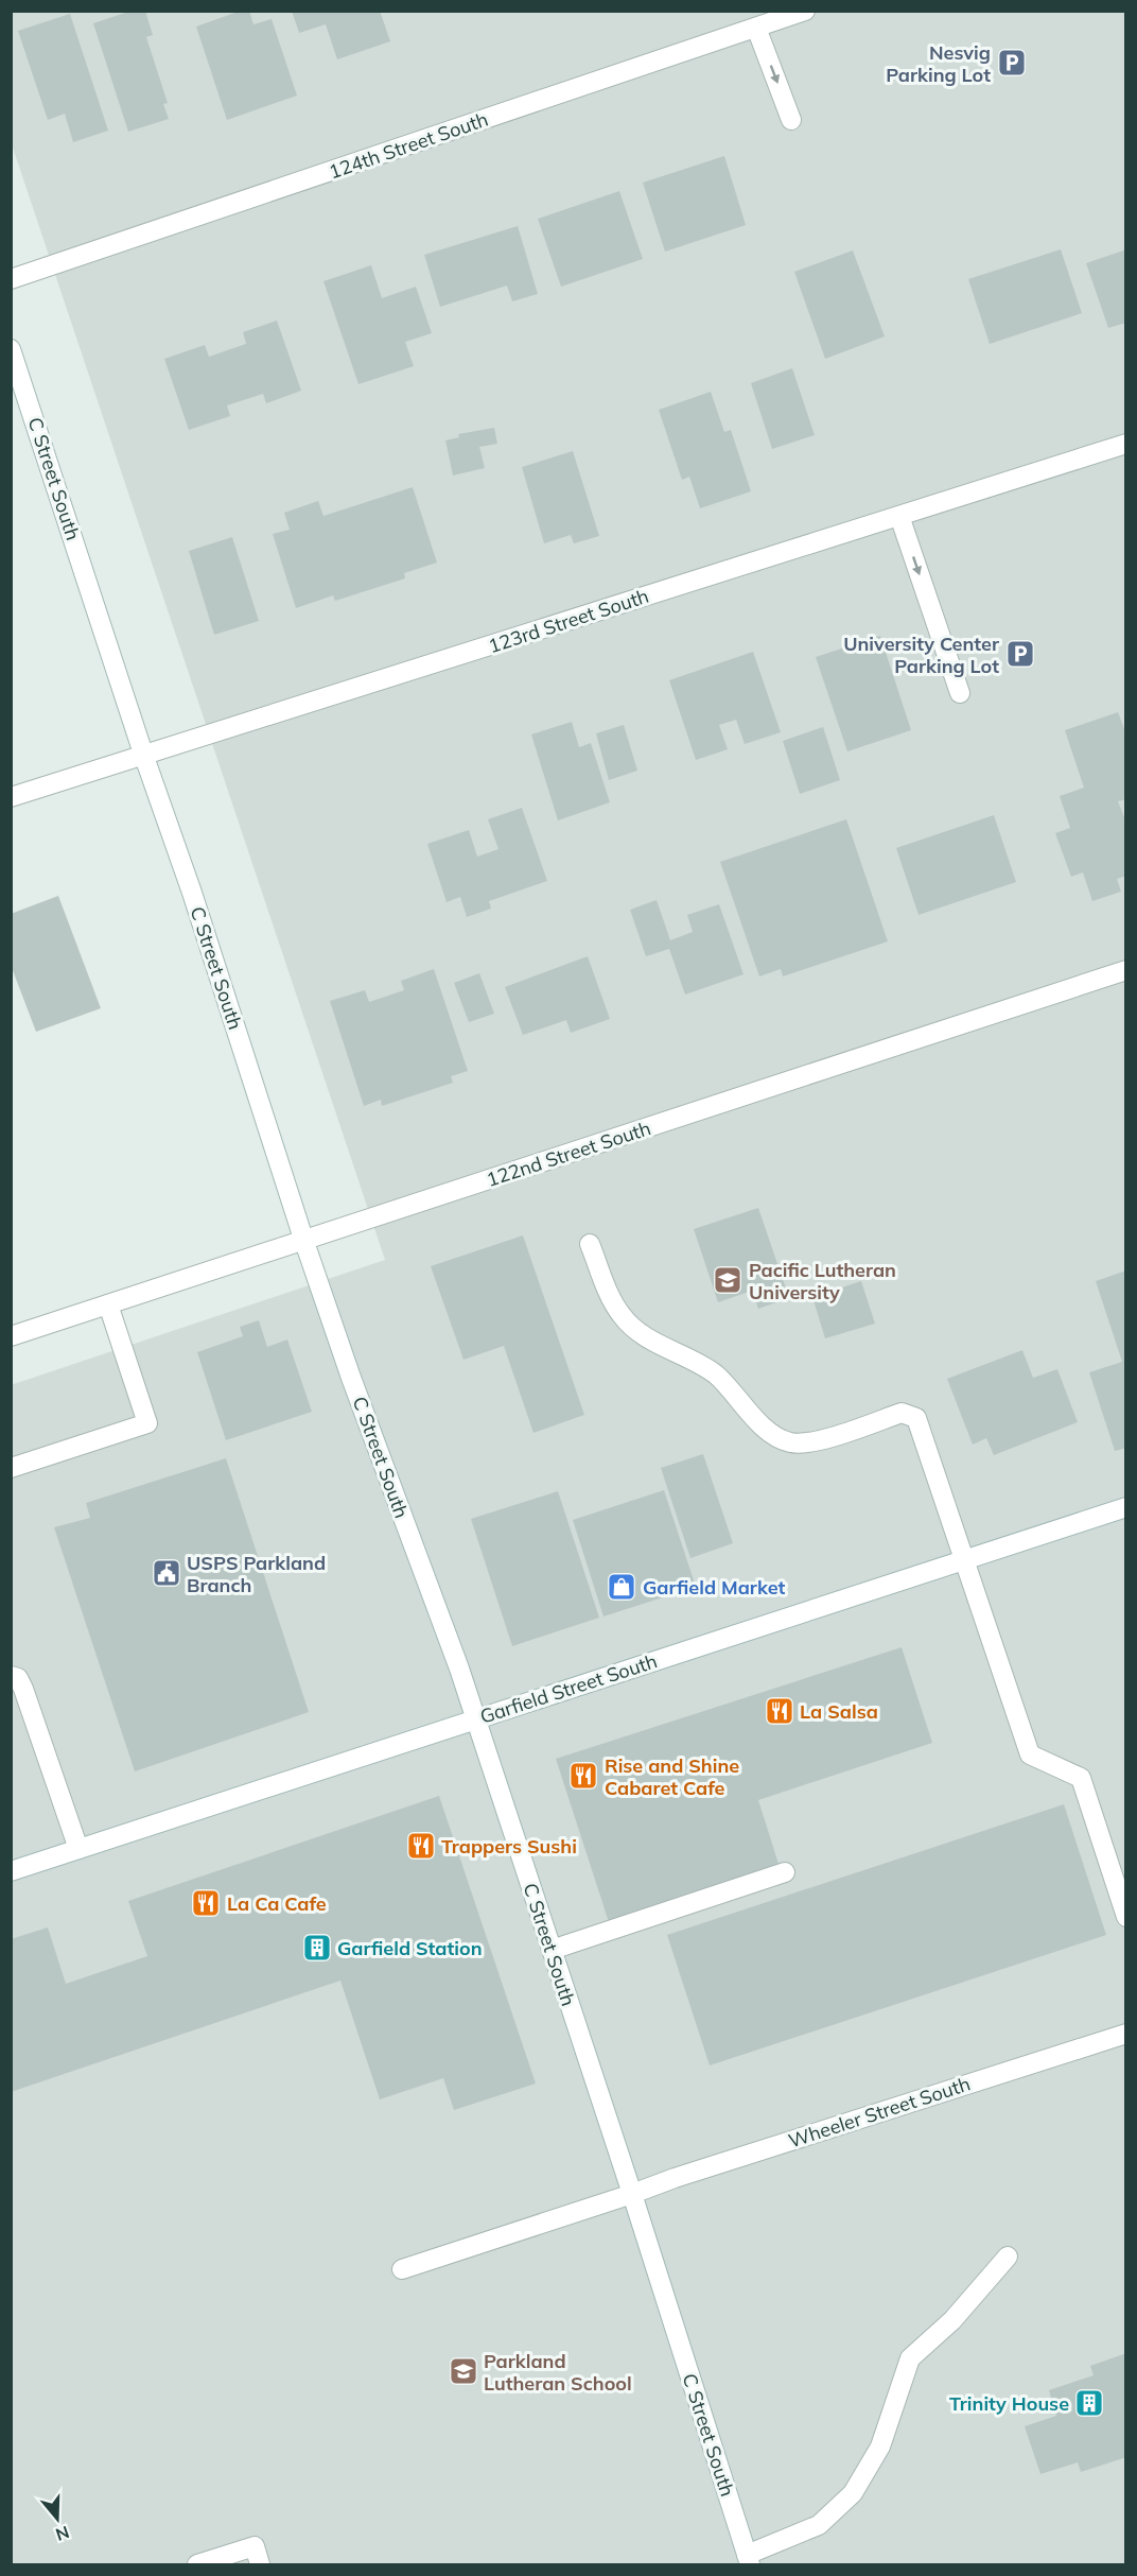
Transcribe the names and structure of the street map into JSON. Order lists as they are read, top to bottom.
{
  "streets": {
    "street": [
      "124th Street South",
      "C Street South",
      "123rd Street South",
      "122nd Street South",
      "Garfield Street South",
      "Wheeler Street South"
    ]
  },
  "crossings": [
    ["C Street South", "123rd Street South"],
    ["C Street South", "122nd Street South"],
    ["C Street South", "Garfield Street South"],
    ["C Street South", "Wheeler Street South"]
  ],
  "places": {
    "parking": ["Nesvig Parking Lot", "University Center Parking Lot"],
    "school or university": ["Pacific Lutheran University", "Parkland Lutheran School"],
    "public building": ["USPS Parkland Branch"],
    "shop": ["Garfield Market"],
    "restaurant": [
      "La Salsa",
      "Rise and Shine Cabaret Cafe",
      "Trappers Sushi",
      "La Ca Cafe"
    ],
    "building": ["Garfield Station", "Trinity House"]
  },
  "north": "bottom"
}
